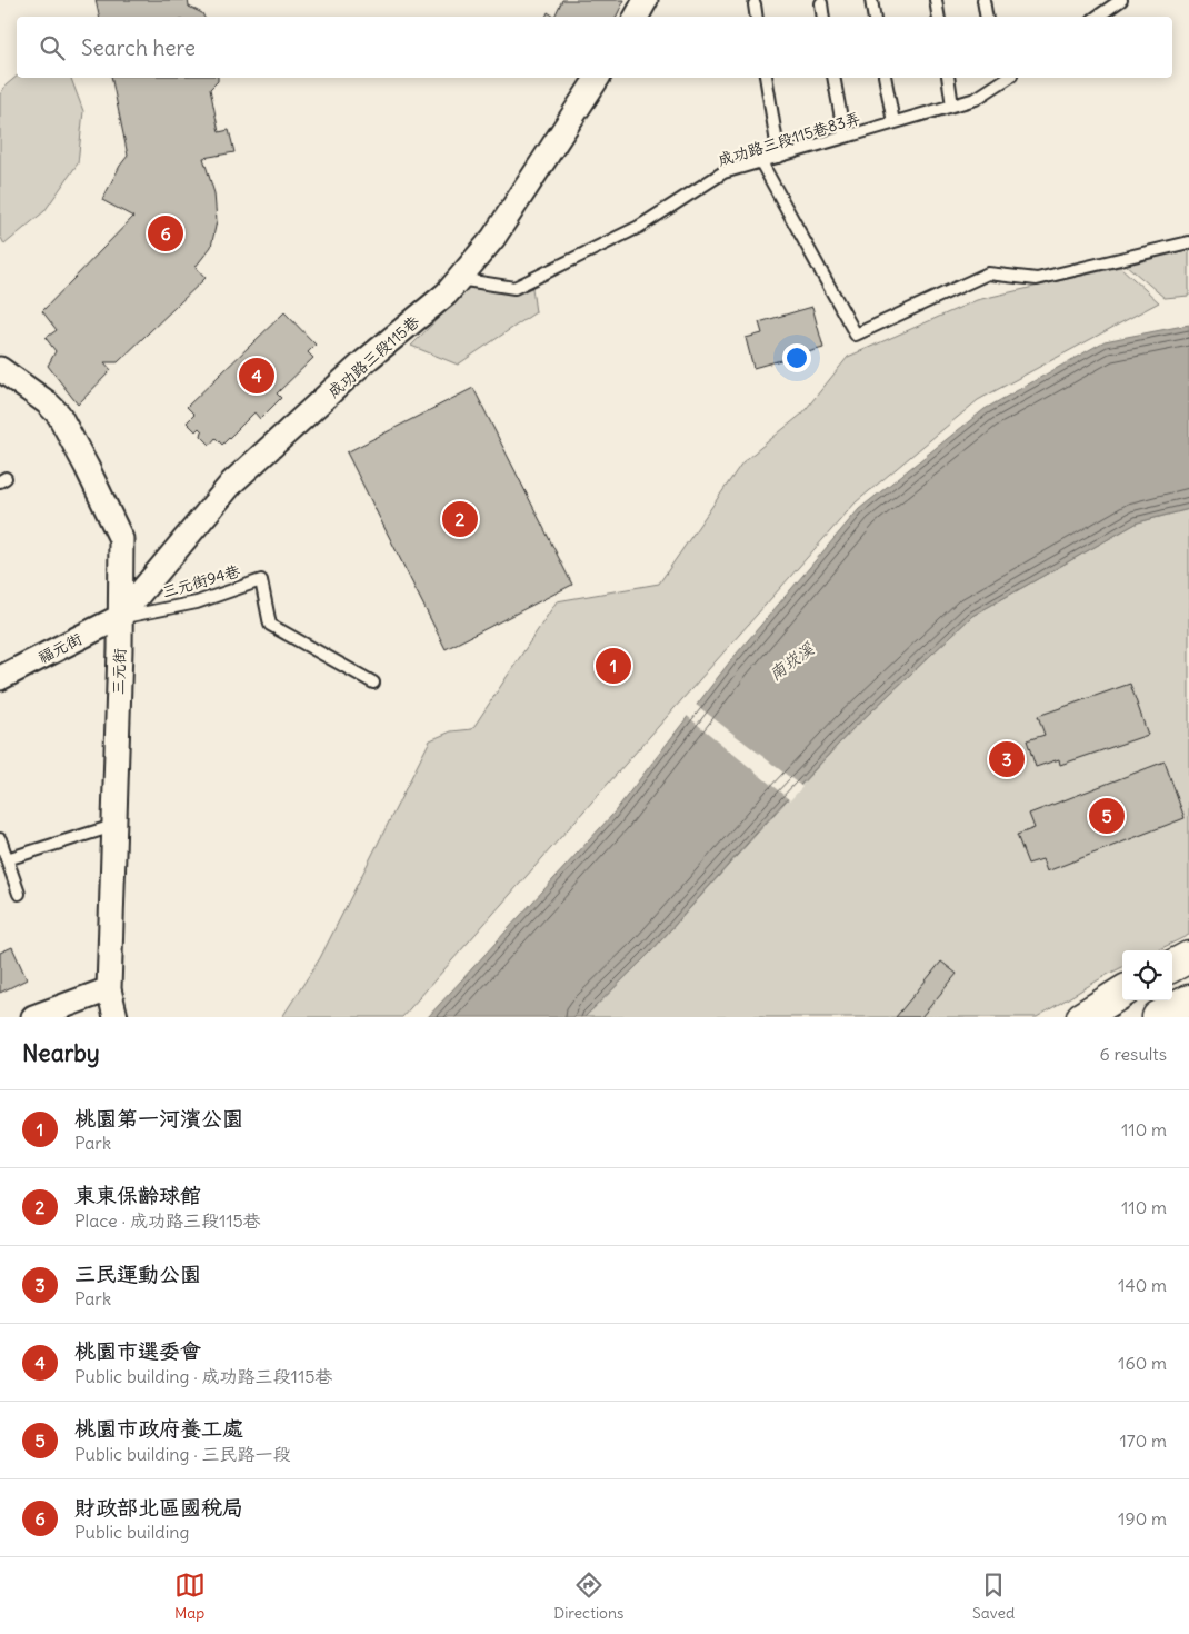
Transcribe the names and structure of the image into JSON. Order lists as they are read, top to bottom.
{
  "streets": {
    "street": ["成功路三段115巷", "福元街", "三元街"],
    "lane": ["成功路三段115巷83弄", "三元街94巷"]
  },
  "crossings": [
    ["成功路三段115巷83弄", "成功路三段115巷"],
    ["成功路三段115巷", "三元街94巷"],
    ["成功路三段115巷", "福元街"],
    ["成功路三段115巷", "三元街"],
    ["三元街94巷", "福元街"],
    ["三元街94巷", "三元街"],
    ["福元街", "三元街"]
  ],
  "water": ["南崁溪"],
  "page": {
    "search": "Search here",
    "pins": [
      "6",
      "4",
      "2",
      "1",
      "3",
      "5"
    ],
    "heading": ["Nearby", "6 results"],
    "list": [
      {
        "mark": "1",
        "name": "桃園第一河濱公園",
        "note": "Park",
        "value": "110 m"
      },
      {
        "mark": "2",
        "name": "東東保齡球館",
        "note": "Place · 成功路三段115巷",
        "value": "110 m"
      },
      {
        "mark": "3",
        "name": "三民運動公園",
        "note": "Park",
        "value": "140 m"
      },
      {
        "mark": "4",
        "name": "桃園市選委會",
        "note": "Public building · 成功路三段115巷",
        "value": "160 m"
      },
      {
        "mark": "5",
        "name": "桃園市政府養工處",
        "note": "Public building · 三民路一段",
        "value": "170 m"
      },
      {
        "mark": "6",
        "name": "財政部北區國稅局",
        "note": "Public building",
        "value": "190 m"
      }
    ],
    "nav": ["Map", "Directions", "Saved"]
  }
}
